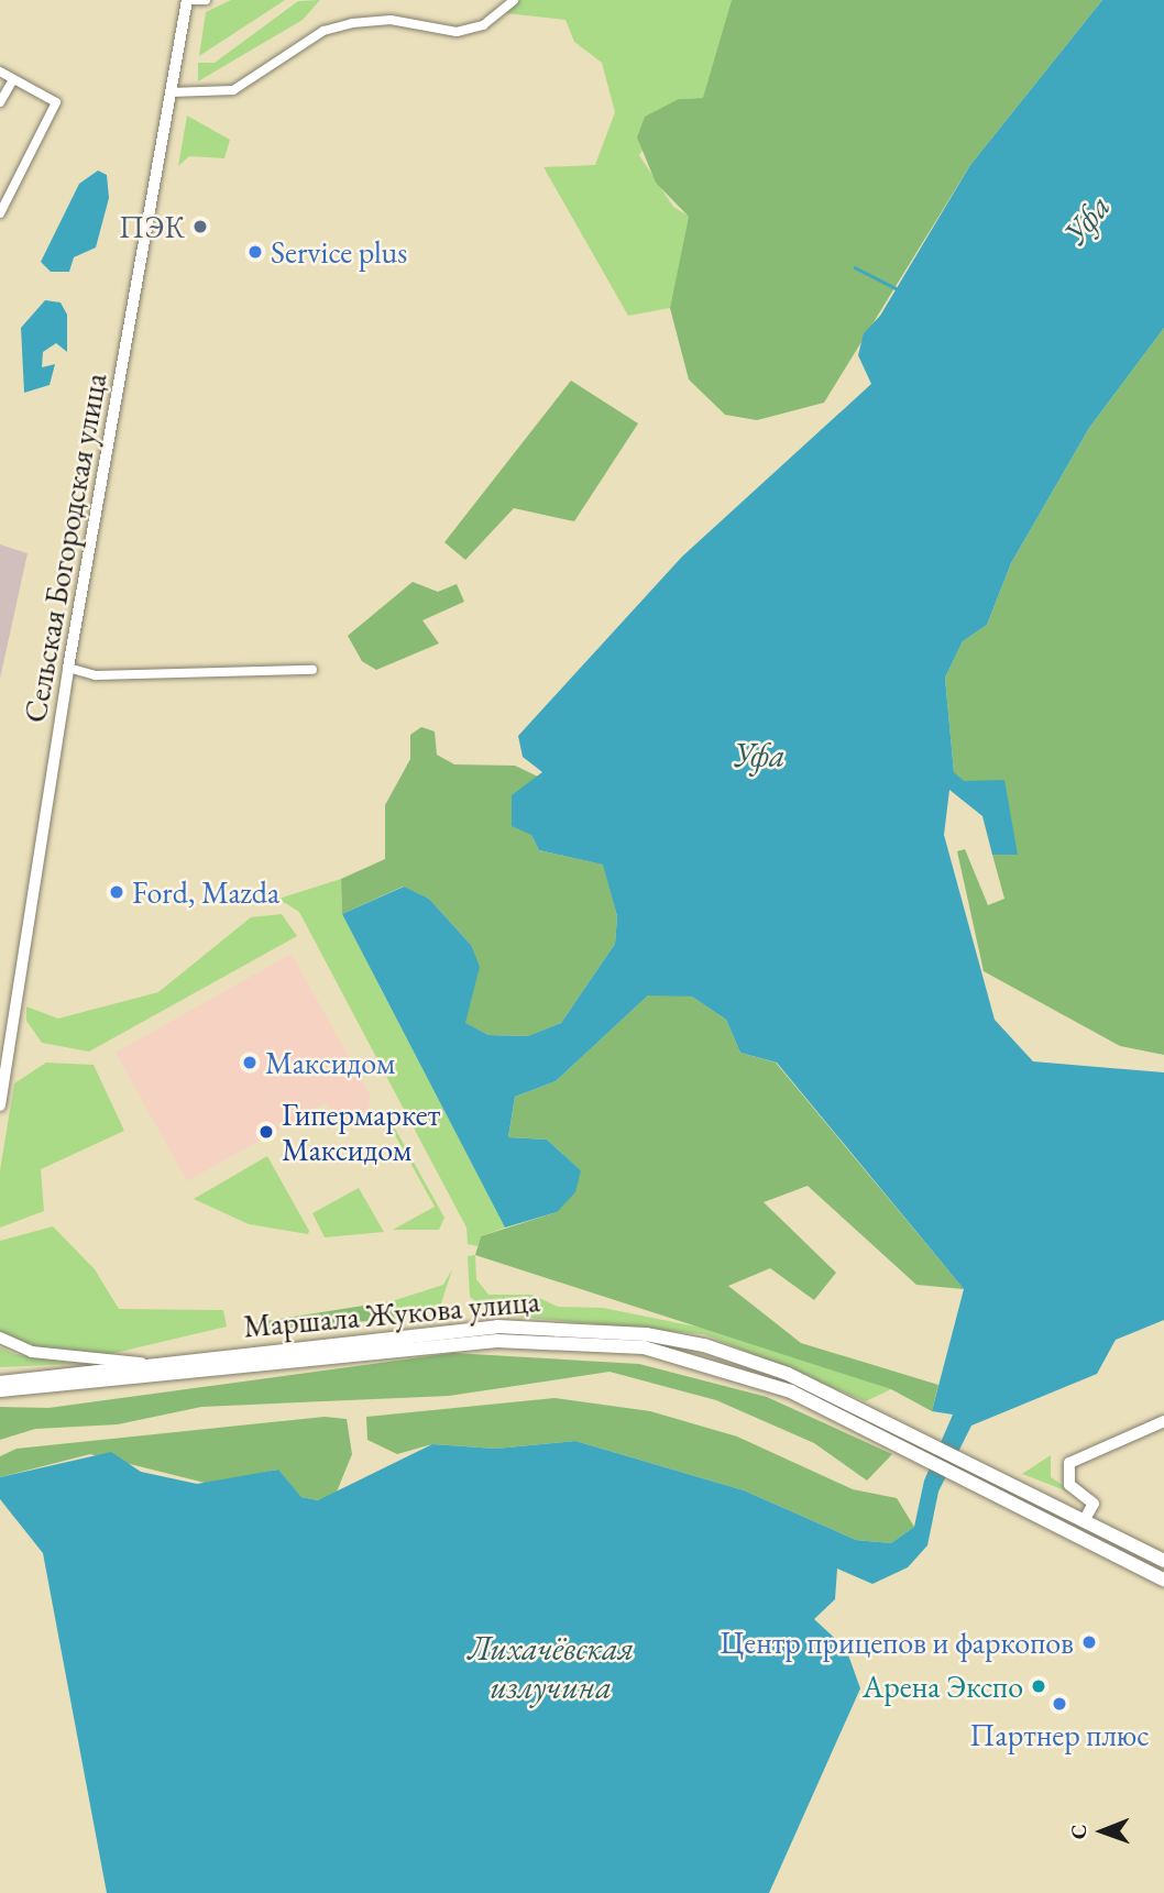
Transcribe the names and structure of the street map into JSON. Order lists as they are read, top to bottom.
{
  "streets": {
    "main road": ["Сельская Богородская улица", "Маршала Жукова улица"]
  },
  "water": ["Уфа", "Лихачёвская излучина"],
  "places": [
    "ПЭК",
    "Service plus",
    "Ford, Mazda",
    "Максидом",
    "Гипермаркет Максидом",
    "Центр прицепов и фаркопов",
    "Арена Экспо",
    "Партнер плюс"
  ],
  "north": "left"
}
